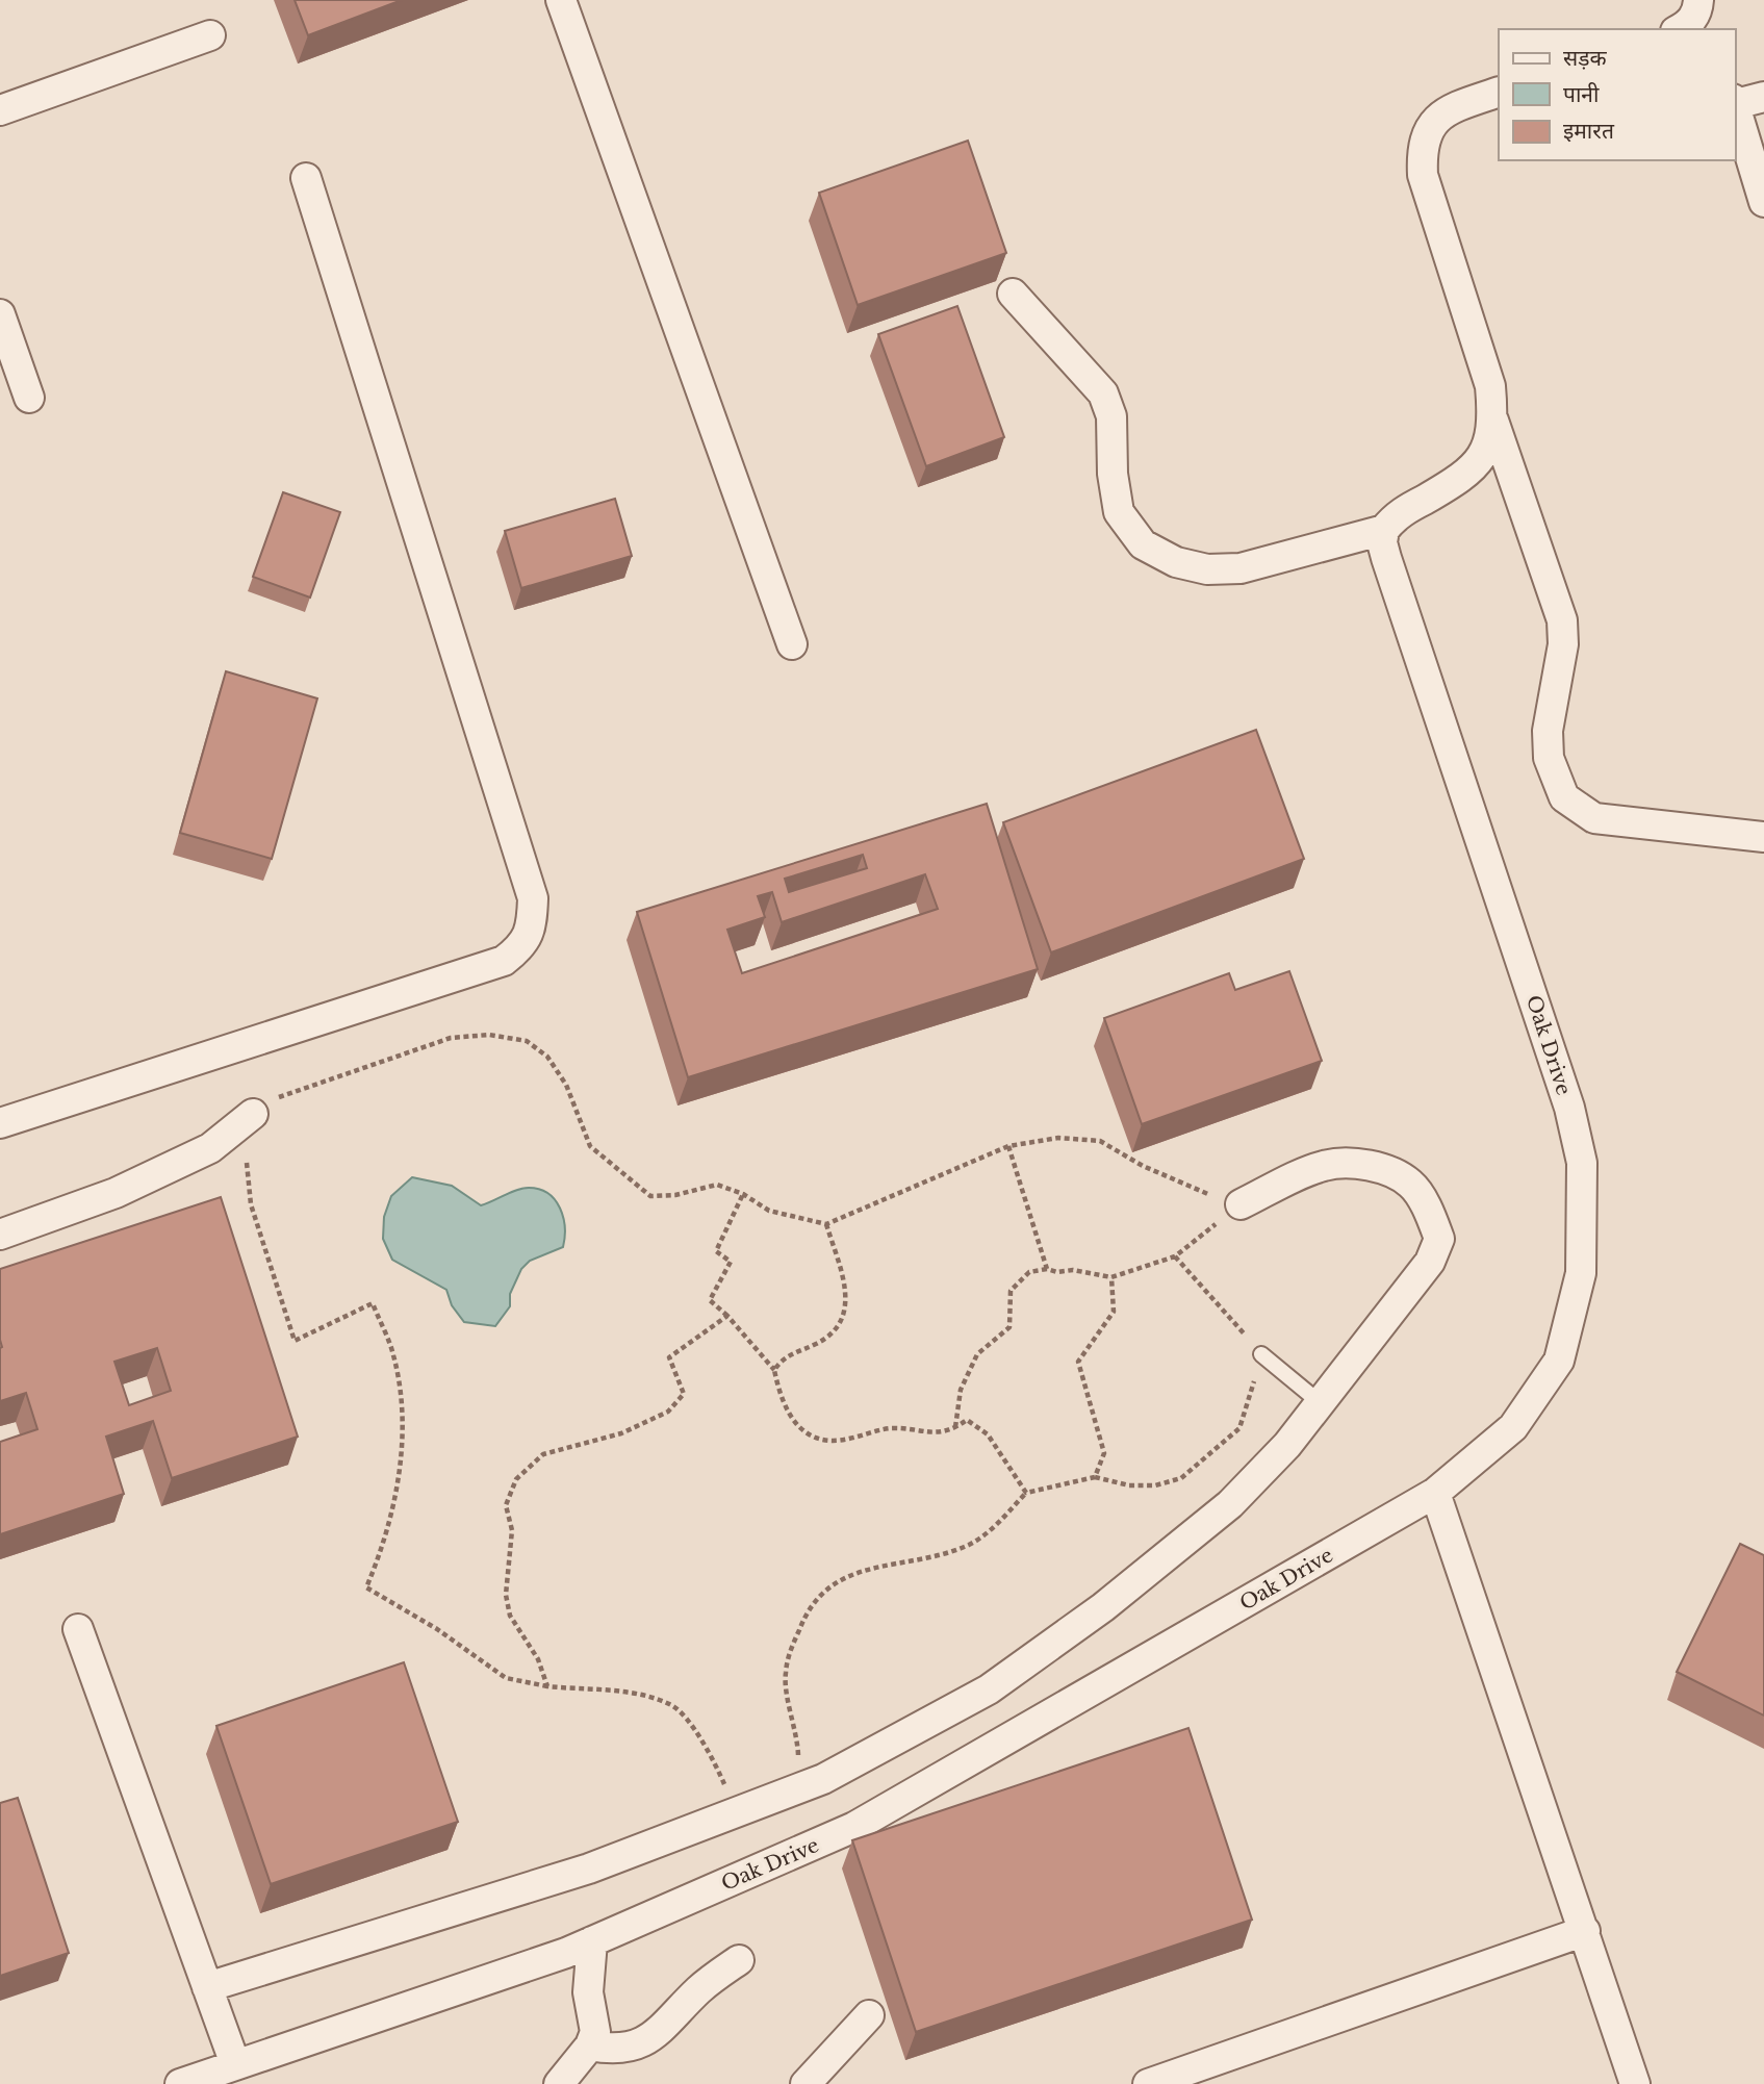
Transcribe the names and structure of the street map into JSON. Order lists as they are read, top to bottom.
{
  "streets": {
    "street": ["Oak Drive"]
  },
  "legend": ["सड़क", "पानी", "इमारत"]
}
